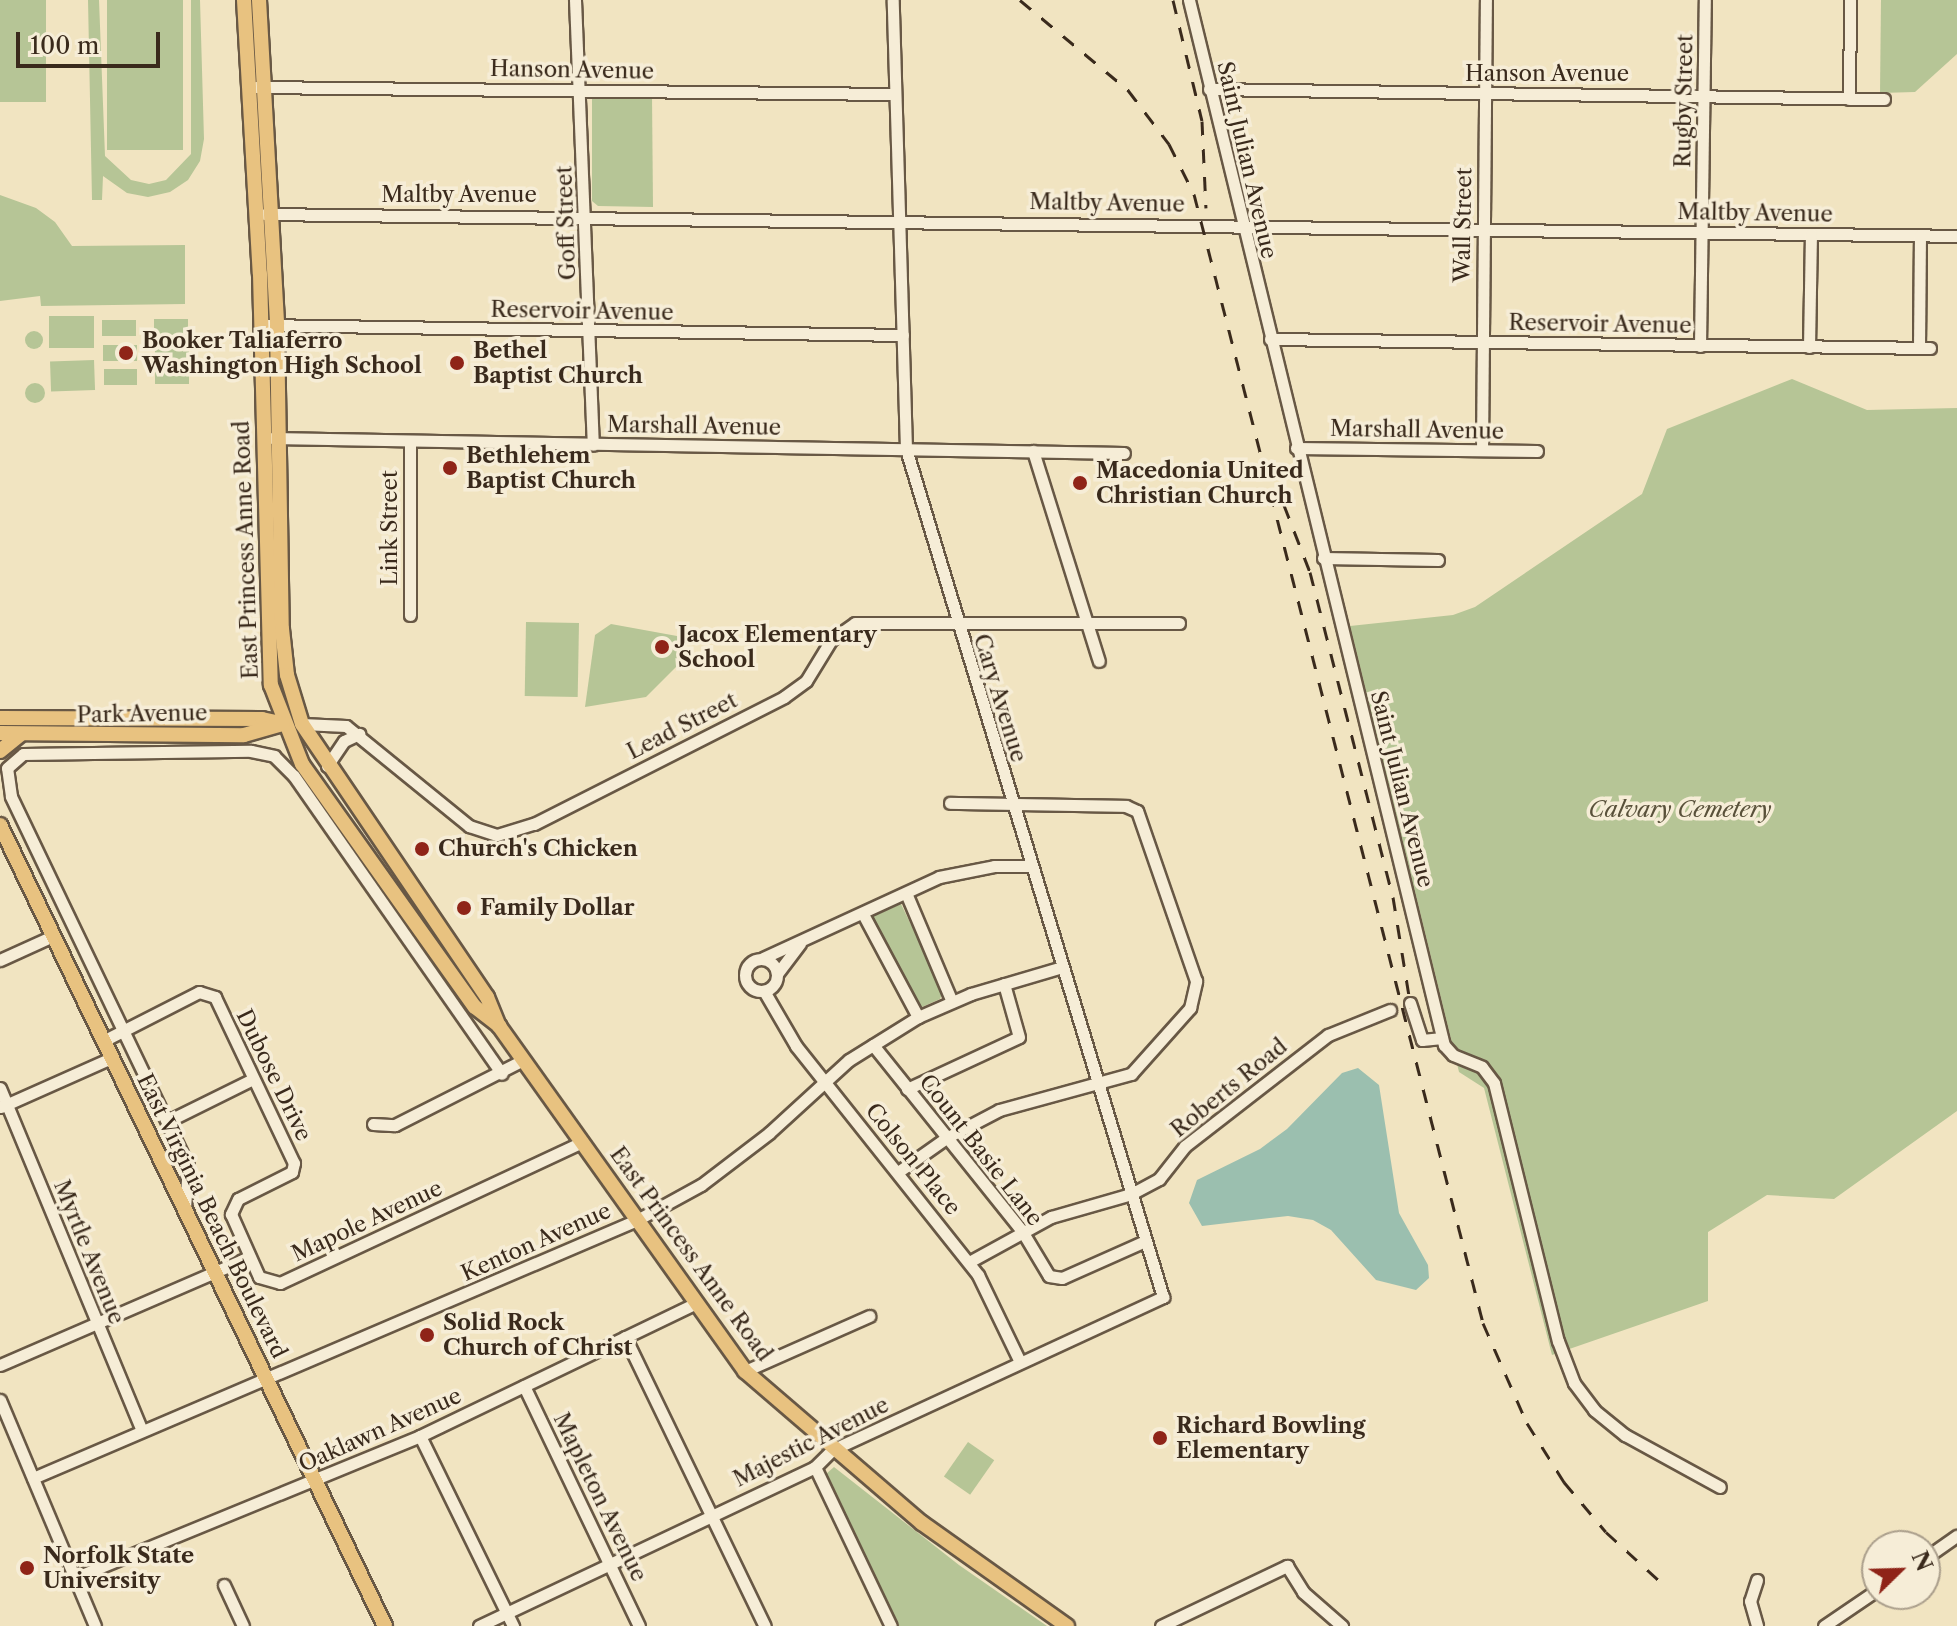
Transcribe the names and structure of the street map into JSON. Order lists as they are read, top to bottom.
{
  "streets": {
    "main road": ["East Princess Anne Road", "Park Avenue", "East Virginia Beach Boulevard"],
    "street": [
      "Hanson Avenue",
      "Rugby Street",
      "Saint Julian Avenue",
      "Maltby Avenue",
      "Goff Street",
      "Wall Street",
      "Reservoir Avenue",
      "Marshall Avenue",
      "Link Street",
      "Cary Avenue",
      "Lead Street",
      "Dubose Drive",
      "Roberts Road",
      "Count Basie Lane",
      "Colson Place",
      "Mapole Avenue",
      "Kenton Avenue",
      "Myrtle Avenue",
      "Oaklawn Avenue",
      "Majestic Avenue",
      "Mapleton Avenue"
    ]
  },
  "crossings": [
    ["Hanson Avenue", "Rugby Street"],
    ["Hanson Avenue", "Saint Julian Avenue"],
    ["Hanson Avenue", "Goff Street"],
    ["Hanson Avenue", "Wall Street"],
    ["Hanson Avenue", "East Princess Anne Road"],
    ["Hanson Avenue", "Cary Avenue"],
    ["Rugby Street", "Maltby Avenue"],
    ["Rugby Street", "Reservoir Avenue"],
    ["Saint Julian Avenue", "Maltby Avenue"],
    ["Saint Julian Avenue", "Reservoir Avenue"],
    ["Saint Julian Avenue", "Marshall Avenue"],
    ["Maltby Avenue", "Goff Street"],
    ["Maltby Avenue", "Wall Street"],
    ["Maltby Avenue", "Reservoir Avenue"],
    ["Maltby Avenue", "East Princess Anne Road"],
    ["Maltby Avenue", "Cary Avenue"],
    ["Goff Street", "Reservoir Avenue"],
    ["Goff Street", "Marshall Avenue"],
    ["Wall Street", "Reservoir Avenue"],
    ["Wall Street", "Marshall Avenue"],
    ["Reservoir Avenue", "East Princess Anne Road"],
    ["Reservoir Avenue", "Cary Avenue"],
    ["Marshall Avenue", "Link Street"],
    ["Marshall Avenue", "East Princess Anne Road"],
    ["Marshall Avenue", "Cary Avenue"],
    ["East Princess Anne Road", "Park Avenue"],
    ["East Princess Anne Road", "Lead Street"],
    ["East Princess Anne Road", "Mapole Avenue"],
    ["East Princess Anne Road", "Kenton Avenue"],
    ["East Princess Anne Road", "Oaklawn Avenue"],
    ["East Princess Anne Road", "Majestic Avenue"],
    ["Cary Avenue", "Lead Street"],
    ["Cary Avenue", "Roberts Road"],
    ["Cary Avenue", "Count Basie Lane"],
    ["Cary Avenue", "Kenton Avenue"],
    ["Cary Avenue", "Majestic Avenue"],
    ["Park Avenue", "Lead Street"],
    ["Dubose Drive", "East Virginia Beach Boulevard"],
    ["Dubose Drive", "Mapole Avenue"],
    ["Roberts Road", "Count Basie Lane"],
    ["Roberts Road", "Colson Place"],
    ["Count Basie Lane", "Kenton Avenue"],
    ["Colson Place", "Kenton Avenue"],
    ["Colson Place", "Majestic Avenue"],
    ["East Virginia Beach Boulevard", "Kenton Avenue"],
    ["East Virginia Beach Boulevard", "Oaklawn Avenue"],
    ["Kenton Avenue", "Myrtle Avenue"],
    ["Oaklawn Avenue", "Mapleton Avenue"],
    ["Majestic Avenue", "Mapleton Avenue"]
  ],
  "parks": ["Calvary Cemetery"],
  "places": [
    "Booker Taliaferro Washington High School",
    "Bethel Baptist Church",
    "Bethlehem Baptist Church",
    "Macedonia United Christian Church",
    "Jacox Elementary School",
    "Church's Chicken",
    "Family Dollar",
    "Solid Rock Church of Christ",
    "Richard Bowling Elementary",
    "Norfolk State University"
  ],
  "scale_bar": "100 m",
  "north": "top right"
}
